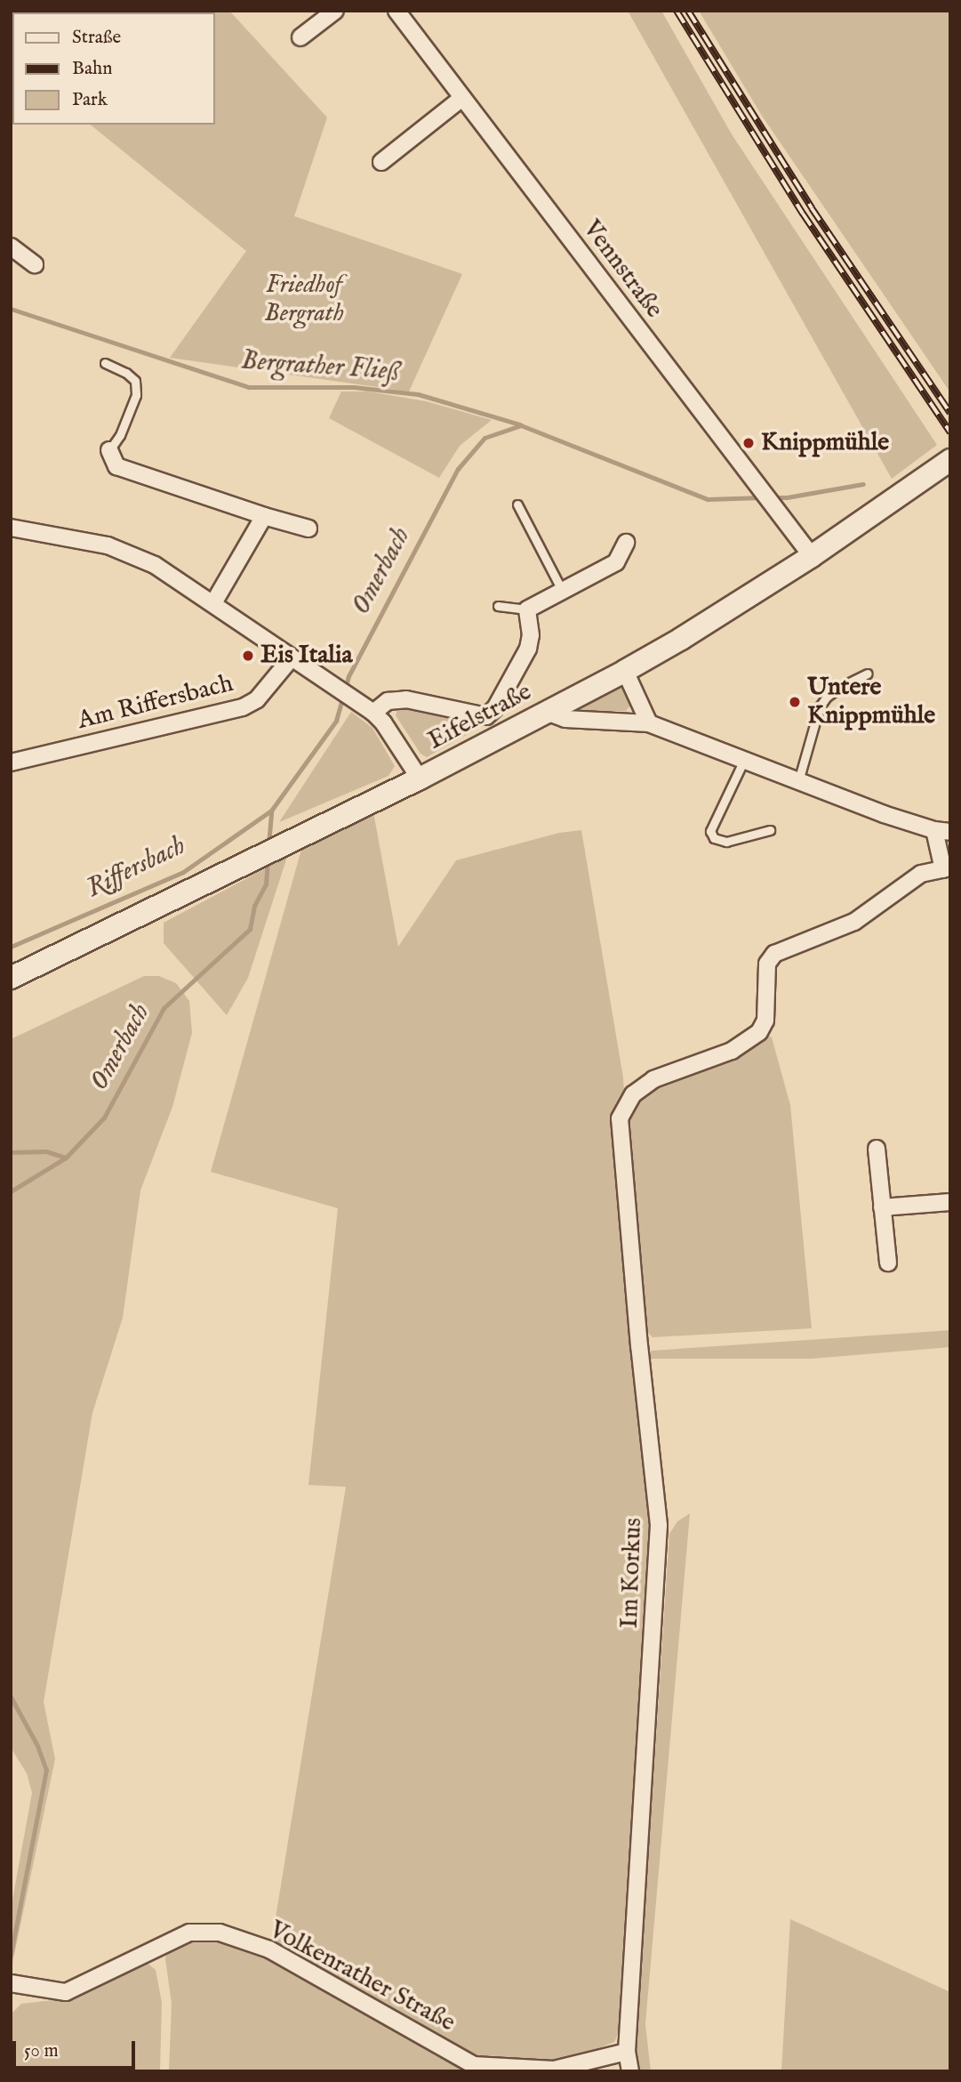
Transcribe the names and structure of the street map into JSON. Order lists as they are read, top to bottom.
{
  "streets": {
    "main road": ["Eifelstraße"],
    "street": [
      "Vennstraße",
      "Am Riffersbach",
      "Im Korkus",
      "Volkenrather Straße"
    ]
  },
  "crossings": [
    ["Vennstraße", "Eifelstraße"],
    ["Im Korkus", "Volkenrather Straße"]
  ],
  "water": ["Bergrather Fließ", "Omerbach", "Riffersbach"],
  "parks": ["Friedhof Bergrath"],
  "places": ["Knippmühle", "Eis Italia", "Untere Knippmühle"],
  "legend": ["Straße", "Bahn", "Park"],
  "scale_bar": "50 m"
}
